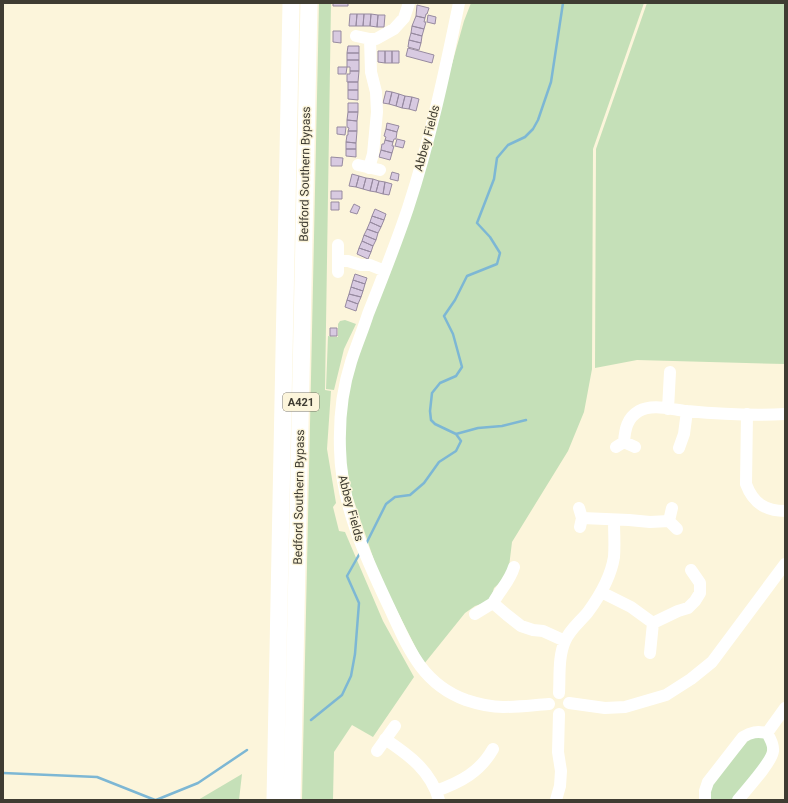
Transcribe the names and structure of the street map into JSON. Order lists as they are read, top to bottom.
{
  "streets": {
    "highway": ["Bedford Southern Bypass", "A421"],
    "street": ["Abbey Fields"]
  }
}
